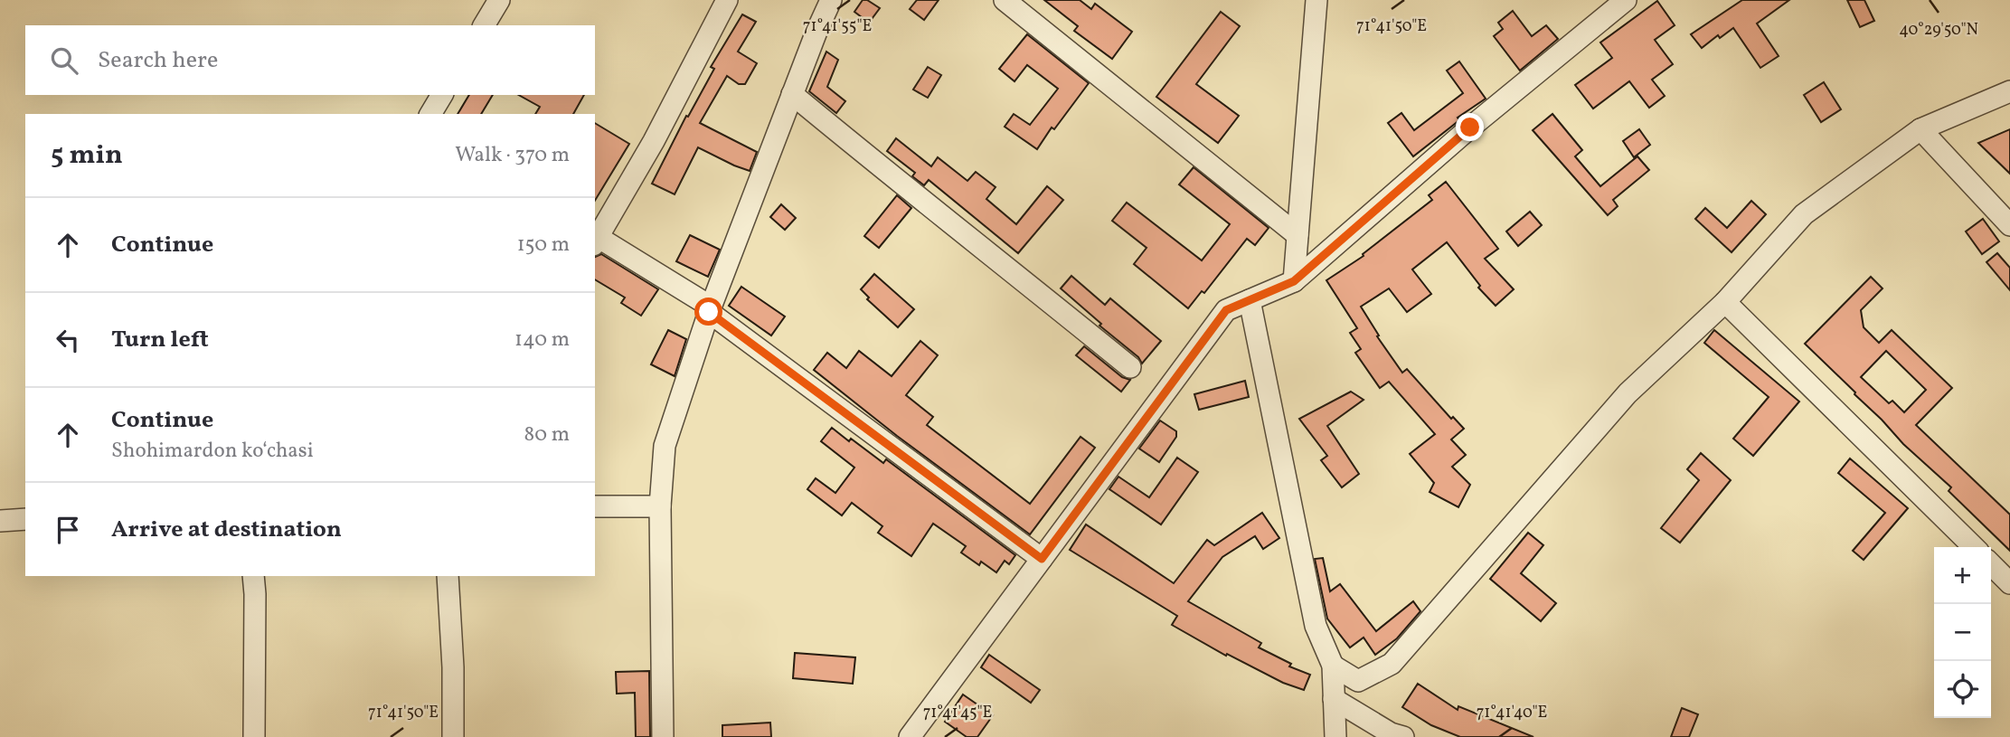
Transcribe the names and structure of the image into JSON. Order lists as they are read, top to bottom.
{
  "page": {
    "search": "Search here",
    "heading": ["5 min", "Walk · 370 m"],
    "list": [
      ["Continue", "150 m"],
      ["Turn left", "140 m"],
      ["Continue", "Shohimardon koʻchasi", "80 m"],
      "Arrive at destination"
    ],
    "map_buttons": ["+", "−"]
  },
  "coordinates": [
    "71°41'50\"E",
    "71°41'55\"E",
    "40°29'50\"N",
    "71°41'45\"E",
    "71°41'40\"E"
  ]
}
